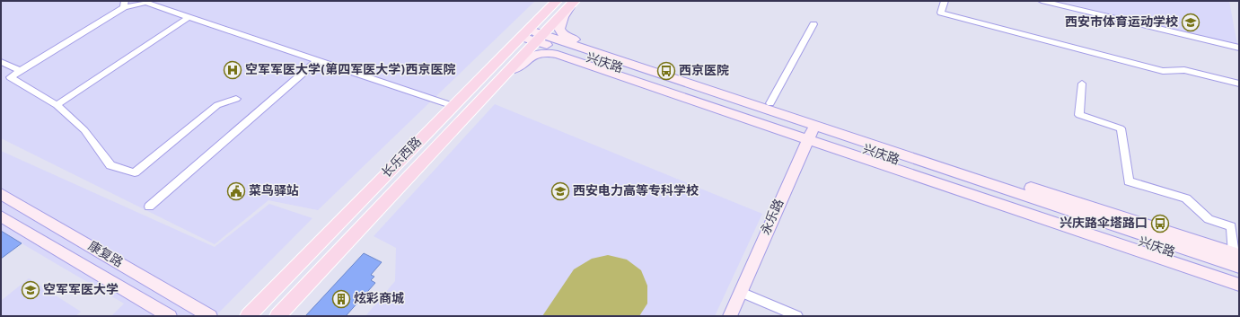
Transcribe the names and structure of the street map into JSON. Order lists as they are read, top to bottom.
{
  "streets": {
    "main road": ["长乐西路"],
    "street": ["兴庆路", "永乐路", "康复路"]
  },
  "crossings": [
    ["兴庆路", "长乐西路"],
    ["兴庆路", "永乐路"]
  ],
  "places": {
    "school or university": ["西安市体育运动学校", "西安电力高等专科学校", "空军军医大学"],
    "hospital": ["空军军医大学(第四军医大学)西京医院"],
    "bus stop": ["西京医院", "兴庆路伞塔路口"],
    "public building": ["菜鸟驿站"],
    "building": ["炫彩商城"]
  }
}
